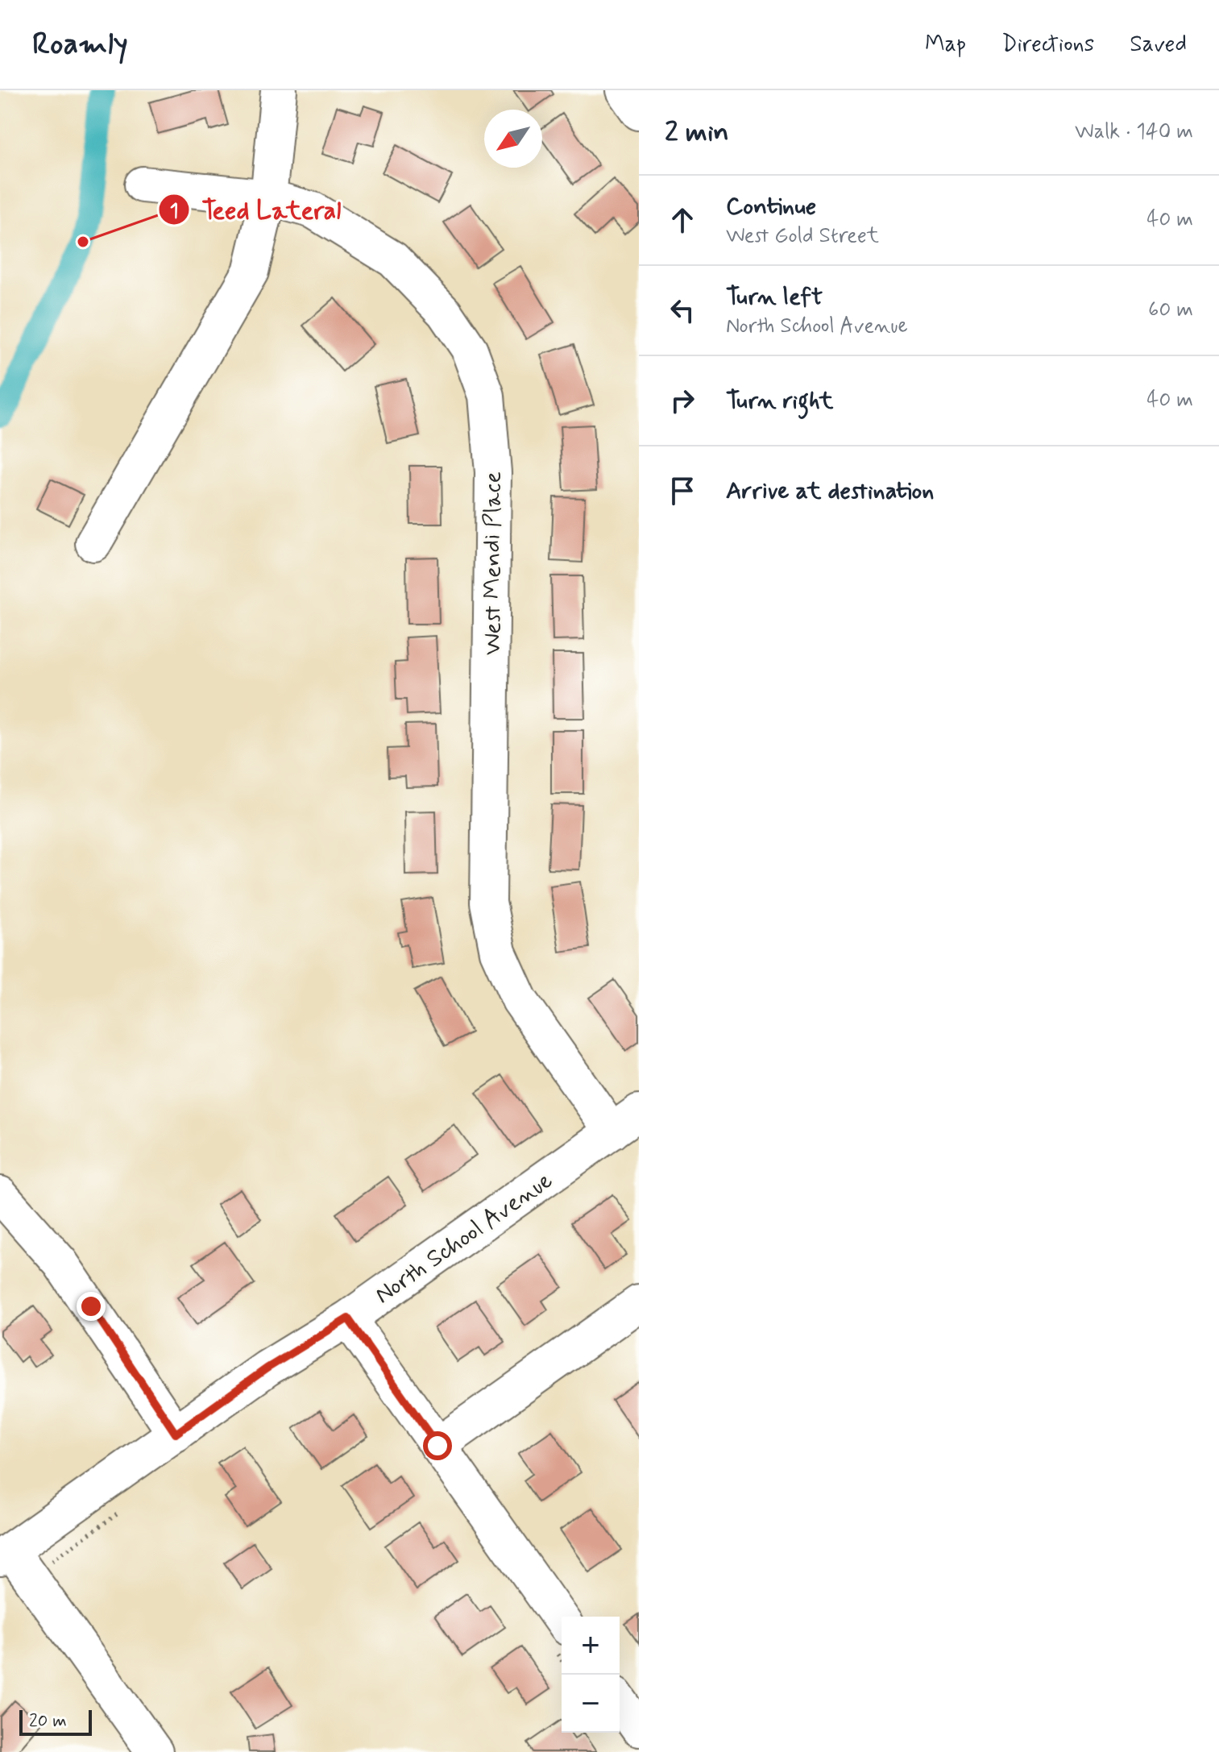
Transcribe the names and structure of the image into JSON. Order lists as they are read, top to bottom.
{
  "streets": {
    "street": ["West Mendi Place", "North School Avenue"]
  },
  "crossings": [
    ["West Mendi Place", "North School Avenue"]
  ],
  "places": ["Teed Lateral"],
  "scale_bar": "20 m",
  "north": "bottom left",
  "page": {
    "header": "Roamly",
    "nav": ["Map", "Directions", "Saved"],
    "heading": ["2 min", "Walk · 140 m"],
    "list": [
      ["Continue", "West Gold Street", "40 m"],
      ["Turn left", "North School Avenue", "60 m"],
      ["Turn right", "40 m"],
      "Arrive at destination"
    ],
    "map_buttons": ["+", "−"],
    "scale": "20 m"
  }
}
